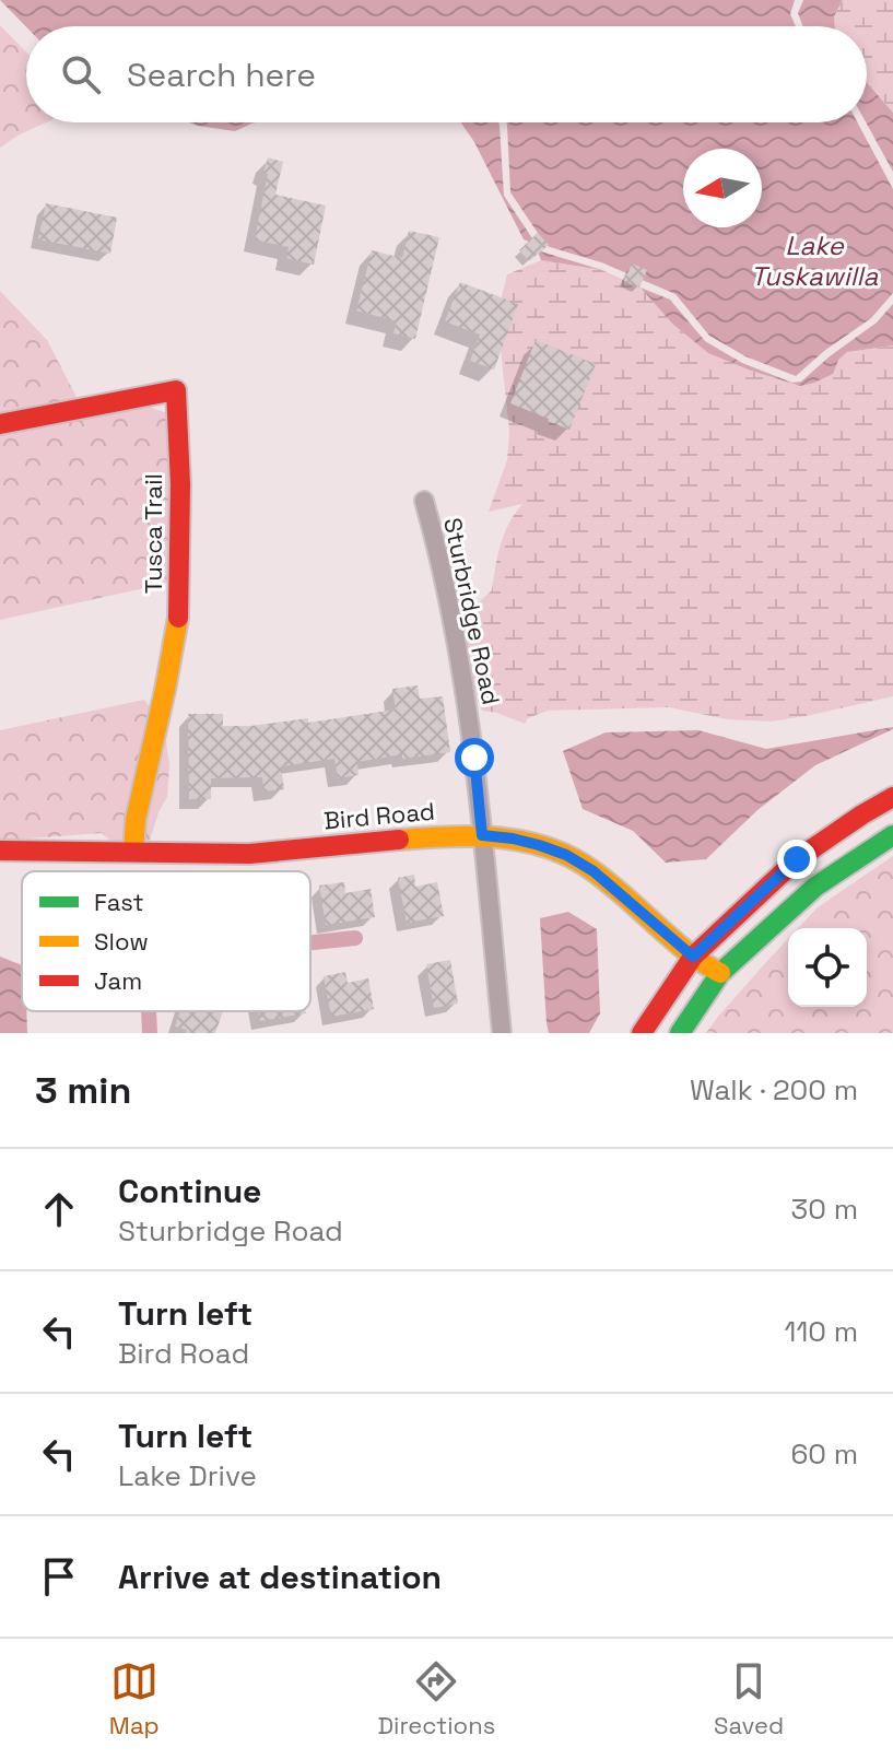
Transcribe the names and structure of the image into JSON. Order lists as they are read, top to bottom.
{
  "streets": {
    "street": ["Tusca Trail", "Sturbridge Road", "Bird Road"]
  },
  "crossings": [
    ["Tusca Trail", "Bird Road"],
    ["Sturbridge Road", "Bird Road"]
  ],
  "water": ["Lake Tuskawilla"],
  "legend": ["Fast", "Slow", "Jam"],
  "north": "left",
  "page": {
    "search": "Search here",
    "heading": ["3 min", "Walk · 200 m"],
    "list": [
      ["Continue", "Sturbridge Road", "30 m"],
      ["Turn left", "Bird Road", "110 m"],
      ["Turn left", "Lake Drive", "60 m"],
      "Arrive at destination"
    ],
    "nav": ["Map", "Directions", "Saved"]
  }
}
